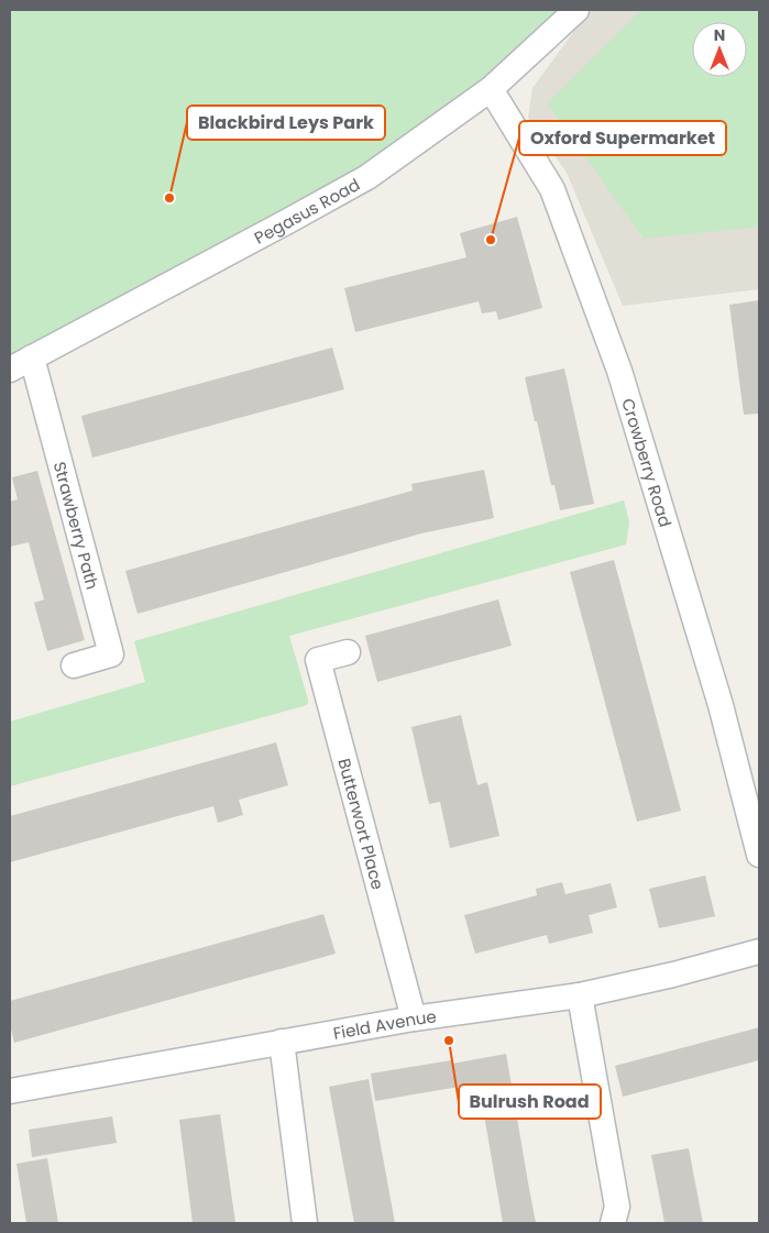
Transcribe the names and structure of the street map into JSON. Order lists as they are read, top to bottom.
{
  "streets": {
    "street": [
      "Pegasus Road",
      "Crowberry Road",
      "Strawberry Path",
      "Butterwort Place",
      "Field Avenue"
    ]
  },
  "crossings": [
    ["Pegasus Road", "Crowberry Road"],
    ["Pegasus Road", "Strawberry Path"],
    ["Butterwort Place", "Field Avenue"]
  ],
  "places": ["Blackbird Leys Park", "Oxford Supermarket", "Bulrush Road"],
  "north": "top"
}
